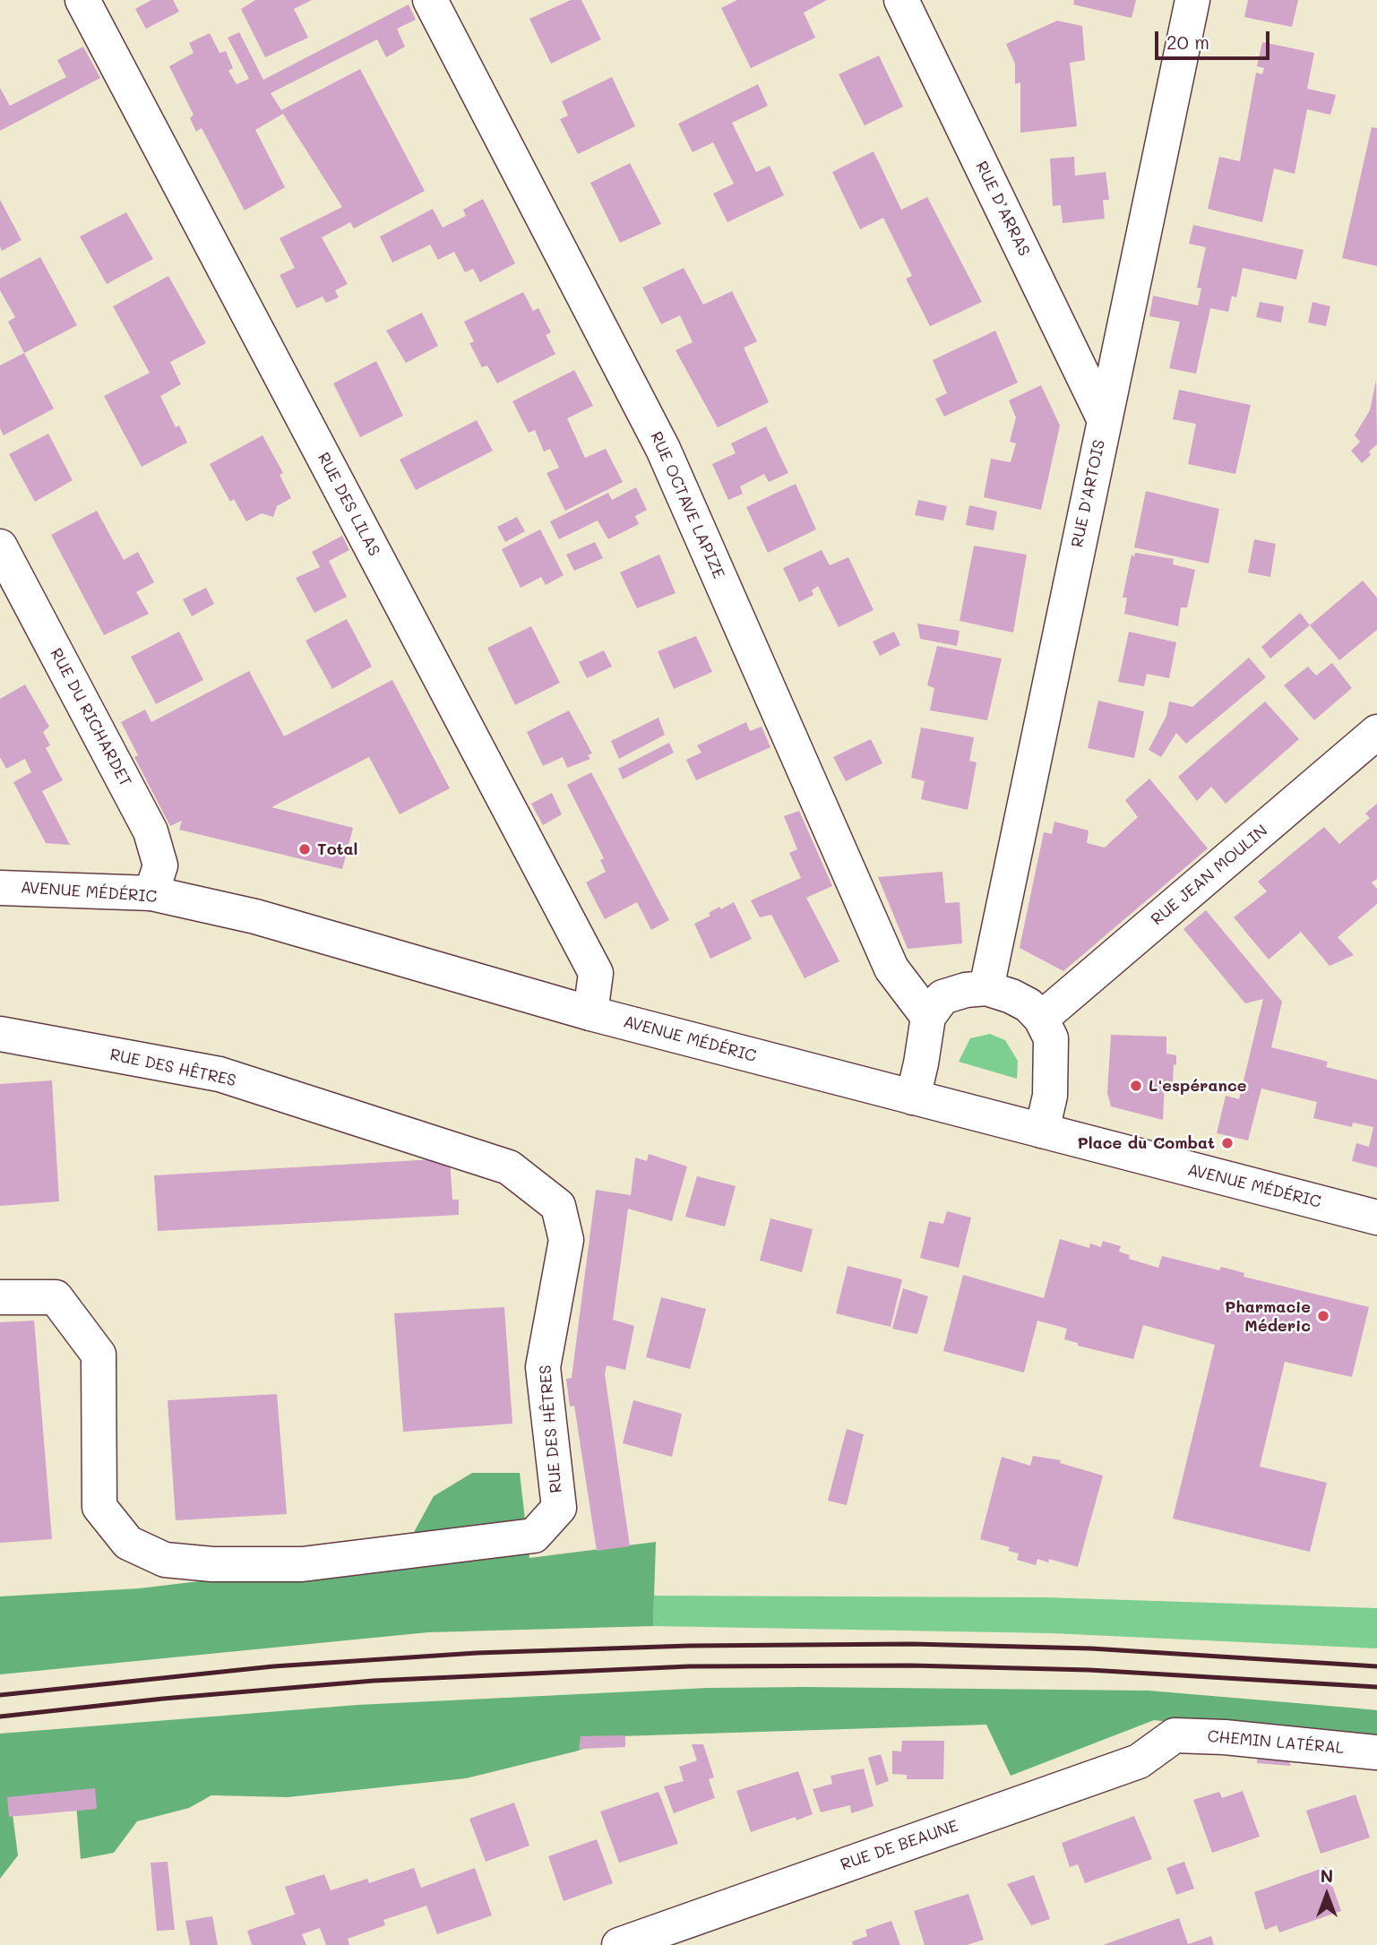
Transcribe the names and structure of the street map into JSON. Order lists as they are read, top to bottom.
{
  "streets": {
    "street": [
      "RUE D’ARRAS",
      "RUE D'ARTOIS",
      "RUE DES LILAS",
      "RUE OCTAVE LAPIZE",
      "RUE DU RICHARDET",
      "RUE JEAN MOULIN",
      "AVENUE MÉDÉRIC",
      "RUE DES HÊTRES",
      "CHEMIN LATÉRAL",
      "RUE DE BEAUNE"
    ]
  },
  "crossings": [
    ["RUE D’ARRAS", "RUE D'ARTOIS"],
    ["RUE D'ARTOIS", "RUE OCTAVE LAPIZE"],
    ["RUE D'ARTOIS", "RUE JEAN MOULIN"],
    ["RUE D'ARTOIS", "AVENUE MÉDÉRIC"],
    ["RUE DES LILAS", "AVENUE MÉDÉRIC"],
    ["RUE OCTAVE LAPIZE", "RUE JEAN MOULIN"],
    ["RUE OCTAVE LAPIZE", "AVENUE MÉDÉRIC"],
    ["RUE DU RICHARDET", "AVENUE MÉDÉRIC"],
    ["RUE JEAN MOULIN", "AVENUE MÉDÉRIC"],
    ["CHEMIN LATÉRAL", "RUE DE BEAUNE"]
  ],
  "places": [
    "Total",
    "L'espérance",
    "Place du Combat",
    "Pharmacie Méderic"
  ],
  "scale_bar": "20 m",
  "north": "top"
}
